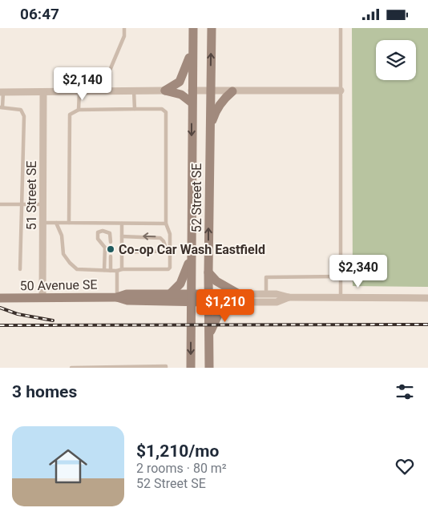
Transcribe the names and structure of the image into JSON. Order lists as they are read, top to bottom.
{
  "streets": {
    "main road": ["52 Street SE", "50 Avenue SE"],
    "street": ["51 Street SE"]
  },
  "crossings": [
    ["51 Street SE", "50 Avenue SE"],
    ["52 Street SE", "50 Avenue SE"]
  ],
  "places": ["Co-op Car Wash Eastfield"],
  "page": {
    "status": "06:47",
    "price": ["$2,140", "$2,340", "$1,210"],
    "heading": "3 homes",
    "list": [
      {
        "name": "$1,210/mo",
        "note": "2 rooms · 80 m² · 52 Street SE"
      }
    ]
  }
}
